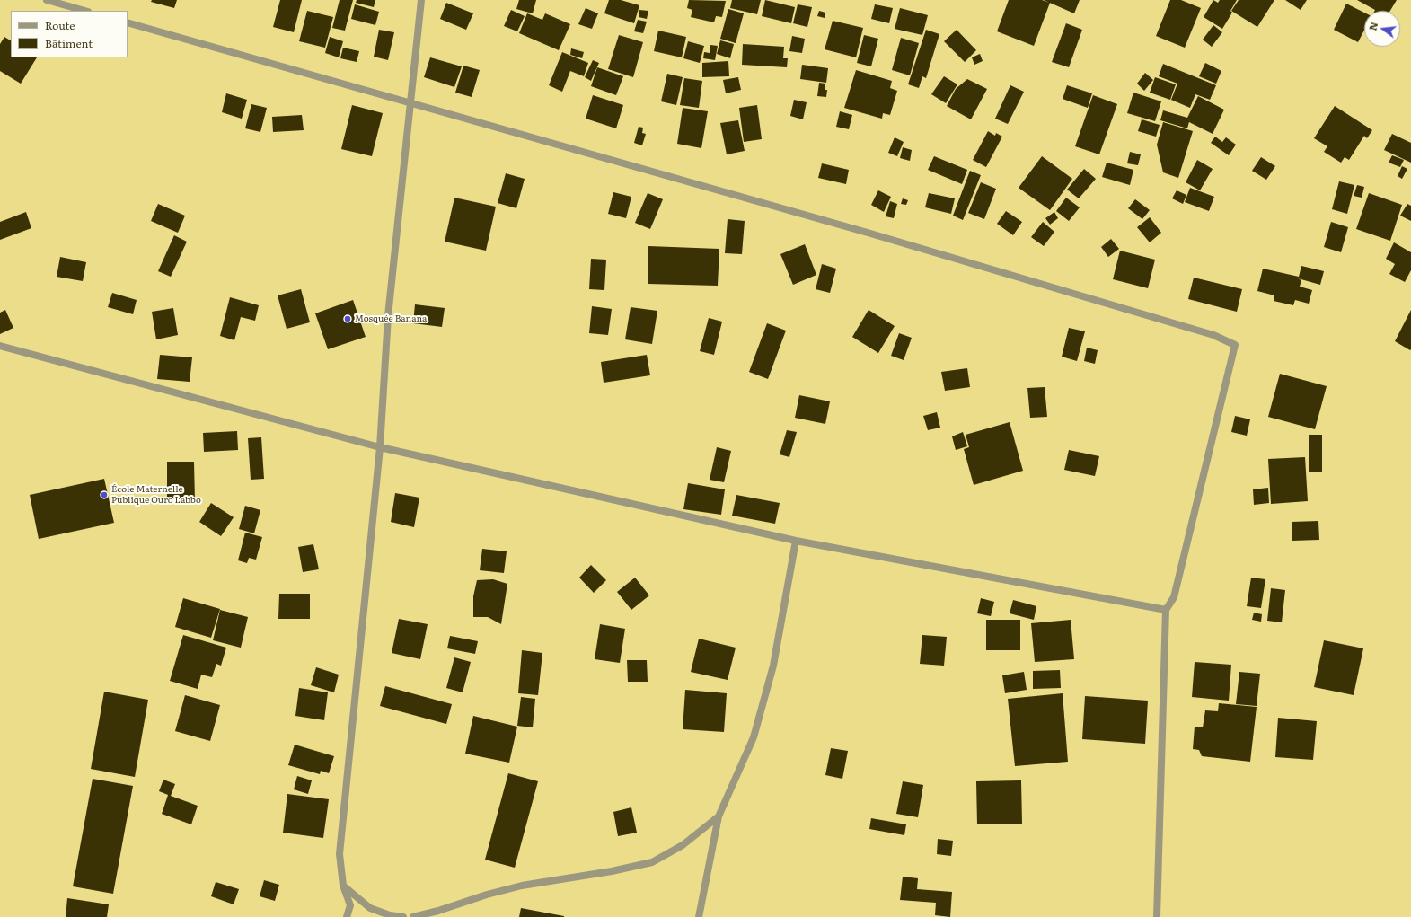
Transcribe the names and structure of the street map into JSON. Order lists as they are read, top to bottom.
{
  "places": ["Mosquée Banana", "École Maternelle Publique Ouro Labbo"],
  "legend": ["Route", "Bâtiment"],
  "north": "left"
}
